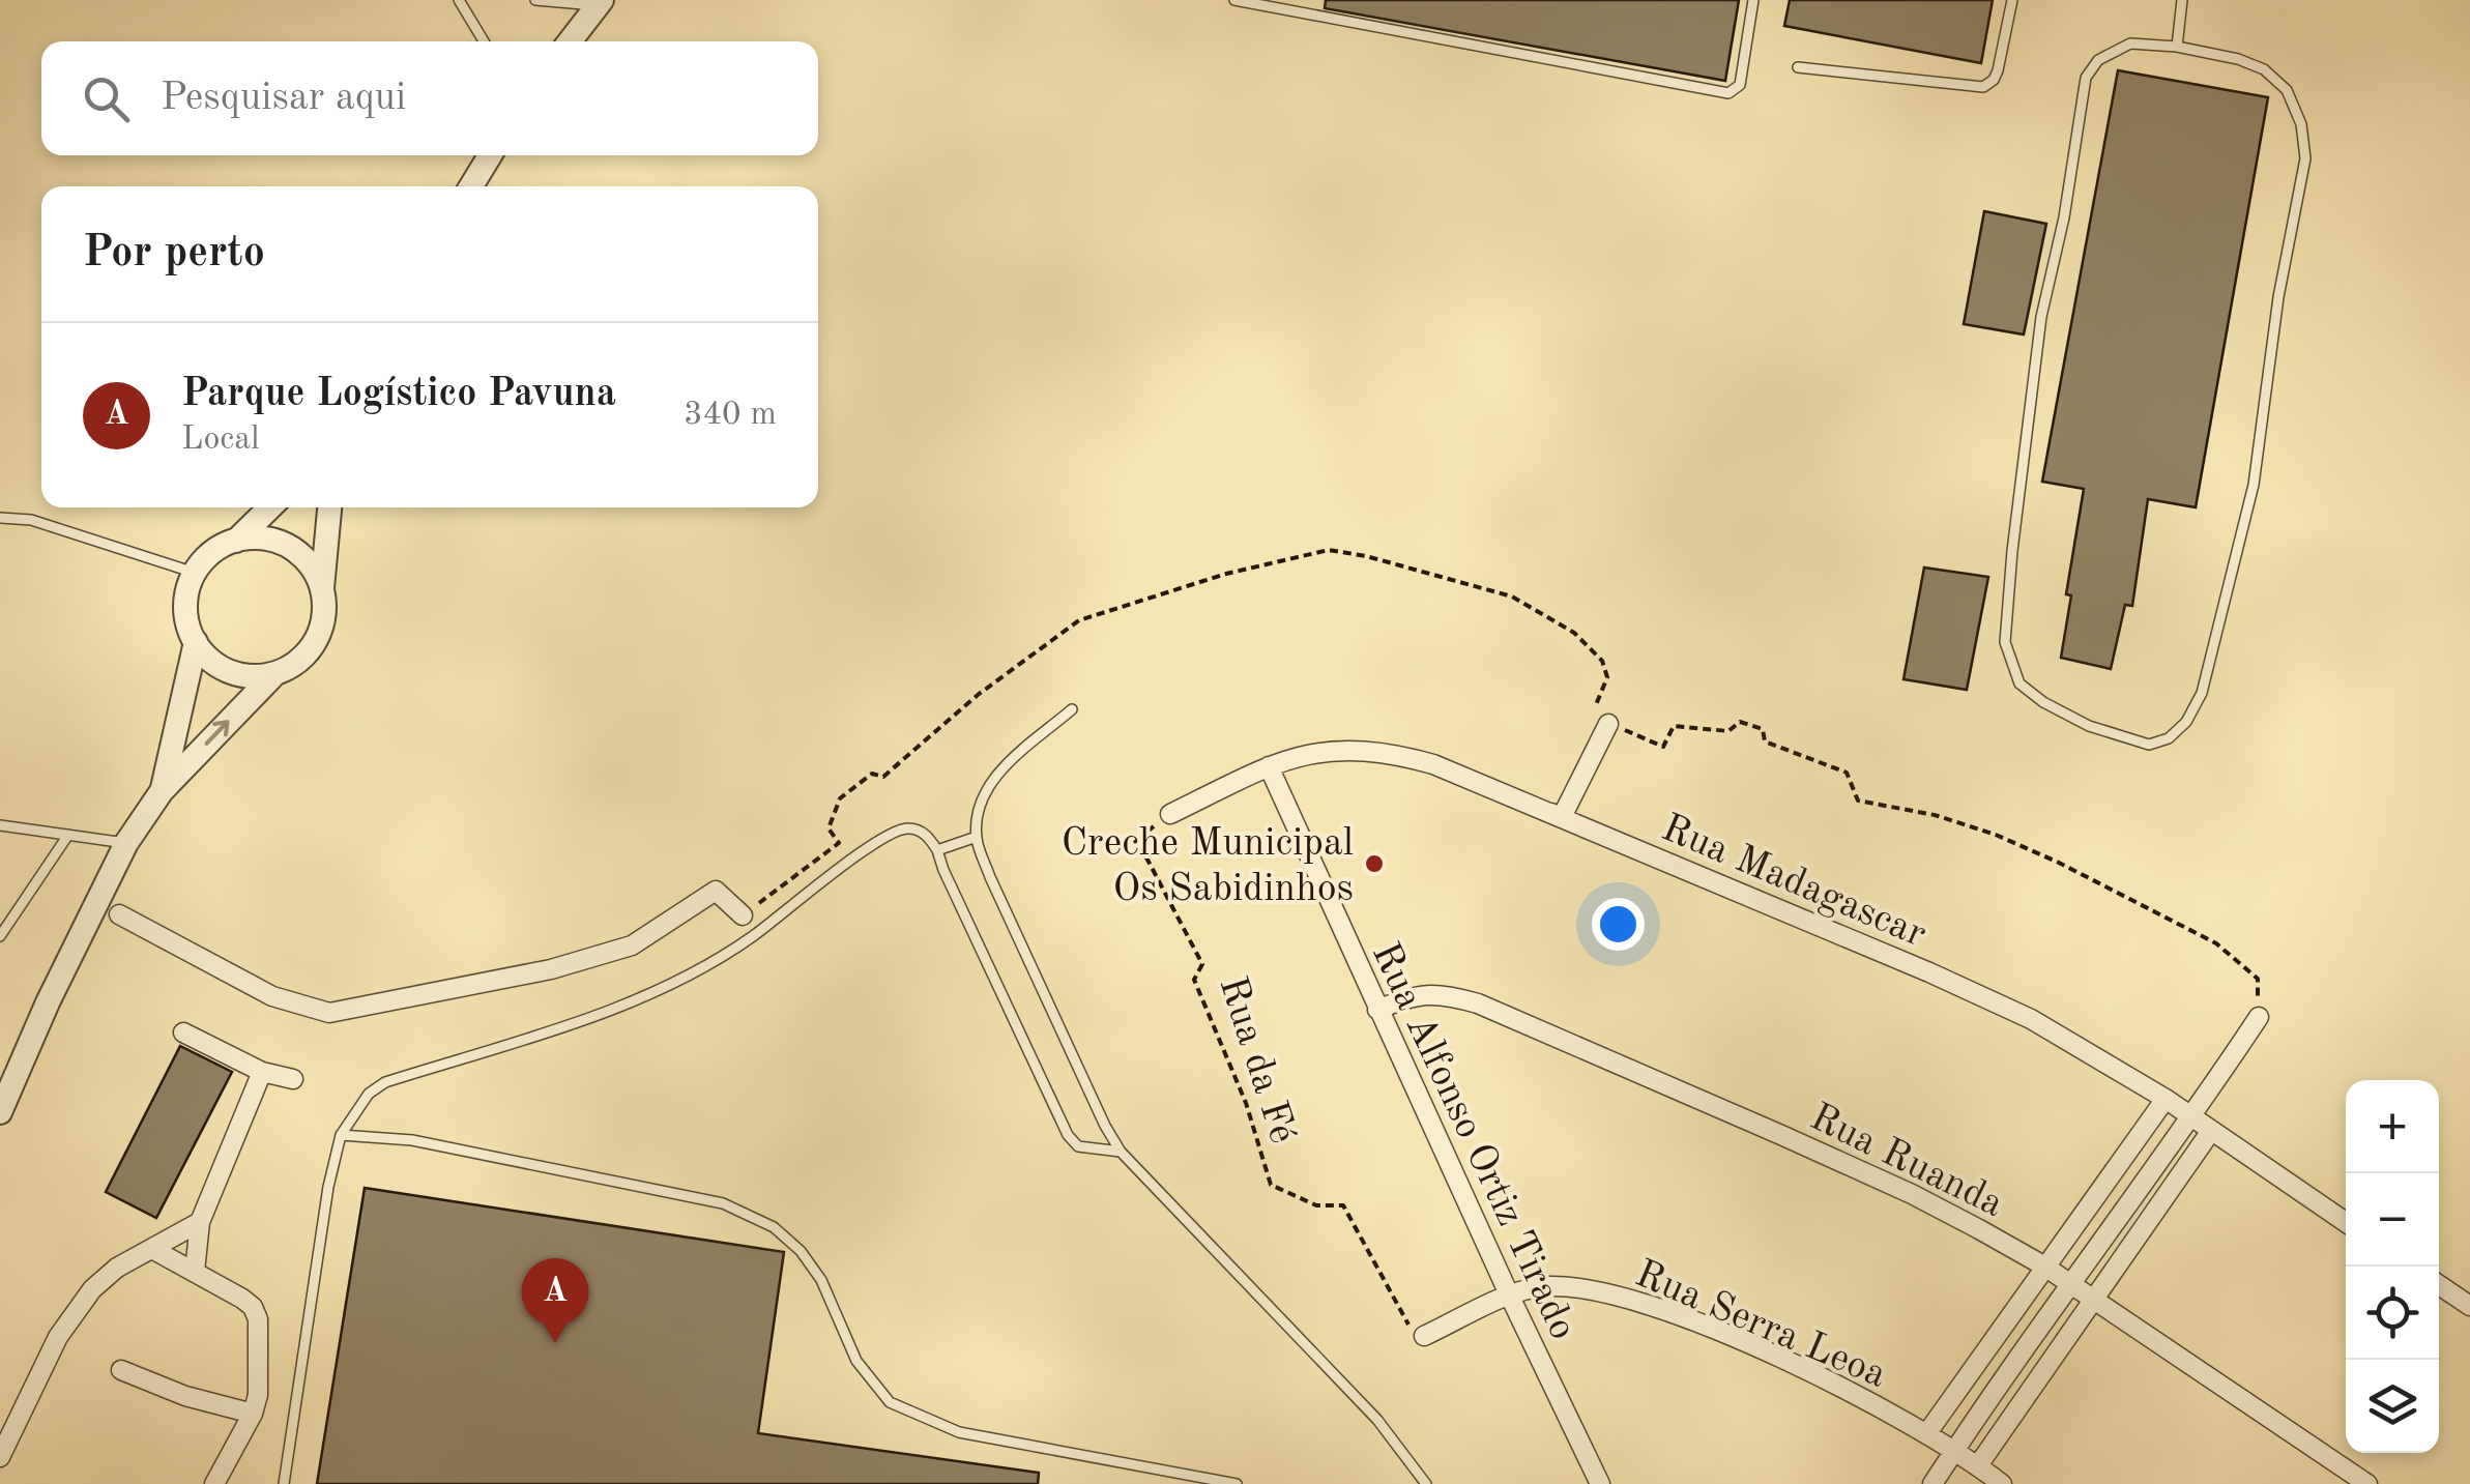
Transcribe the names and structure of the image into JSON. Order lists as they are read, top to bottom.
{
  "streets": {
    "street": [
      "Rua Madagascar",
      "Rua Alfonso Ortiz Tirado",
      "Rua Ruanda",
      "Rua Serra Leoa"
    ],
    "path": ["Rua da Fé"]
  },
  "crossings": [
    ["Rua Madagascar", "Rua da Fé"],
    ["Rua Madagascar", "Rua Alfonso Ortiz Tirado"],
    ["Rua da Fé", "Rua Serra Leoa"],
    ["Rua Alfonso Ortiz Tirado", "Rua Ruanda"],
    ["Rua Alfonso Ortiz Tirado", "Rua Serra Leoa"]
  ],
  "places": ["Creche Municipal Os Sabidinhos"],
  "page": {
    "search": "Pesquisar aqui",
    "heading": "Por perto",
    "list": [
      {
        "mark": "A",
        "name": "Parque Logístico Pavuna",
        "note": "Local",
        "value": "340 m"
      }
    ],
    "map_buttons": ["+", "−"],
    "pins": "A"
  }
}
